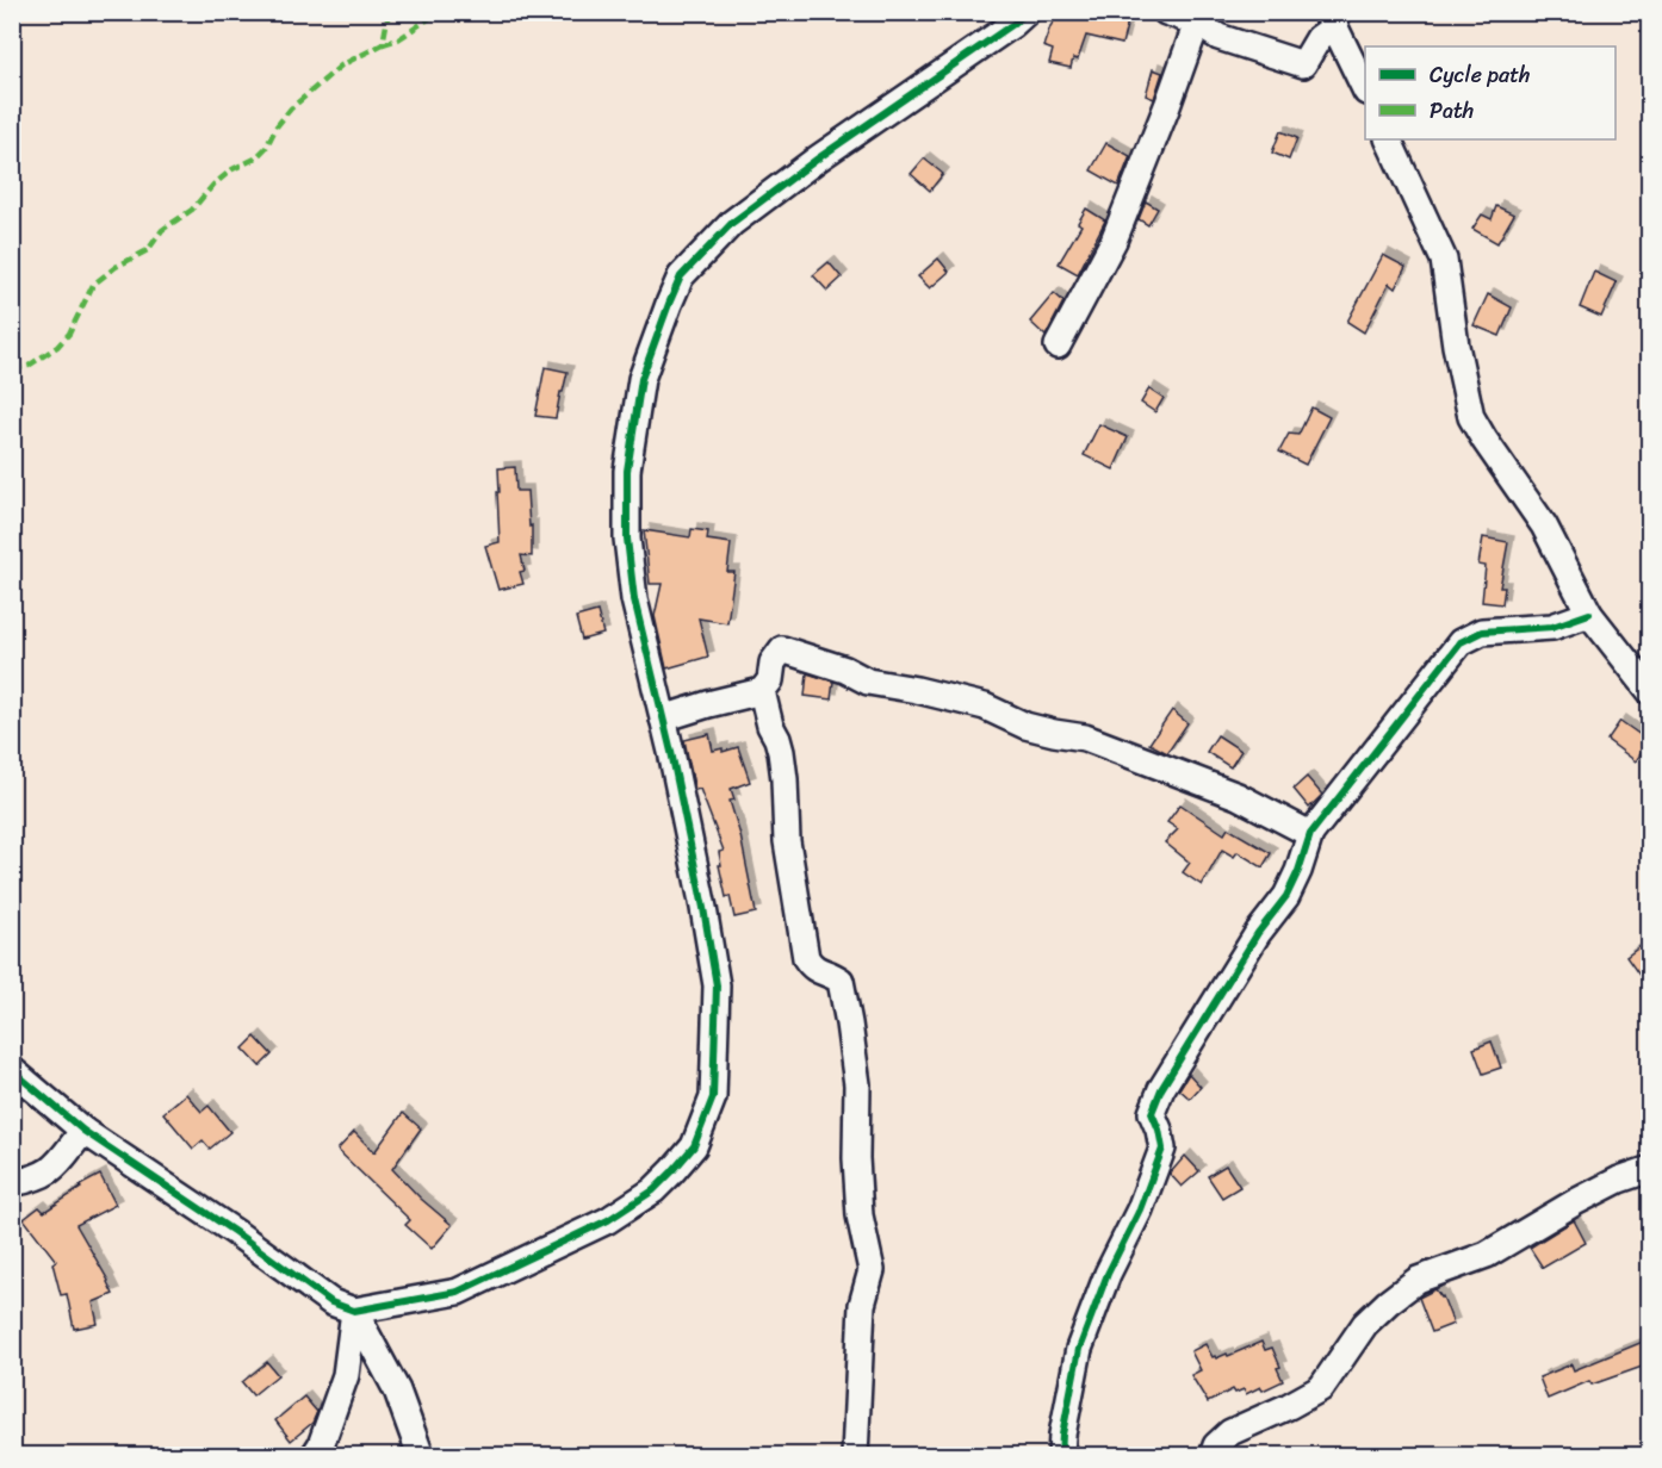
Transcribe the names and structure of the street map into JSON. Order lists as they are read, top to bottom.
{
  "legend": ["Cycle path", "Path"]
}
